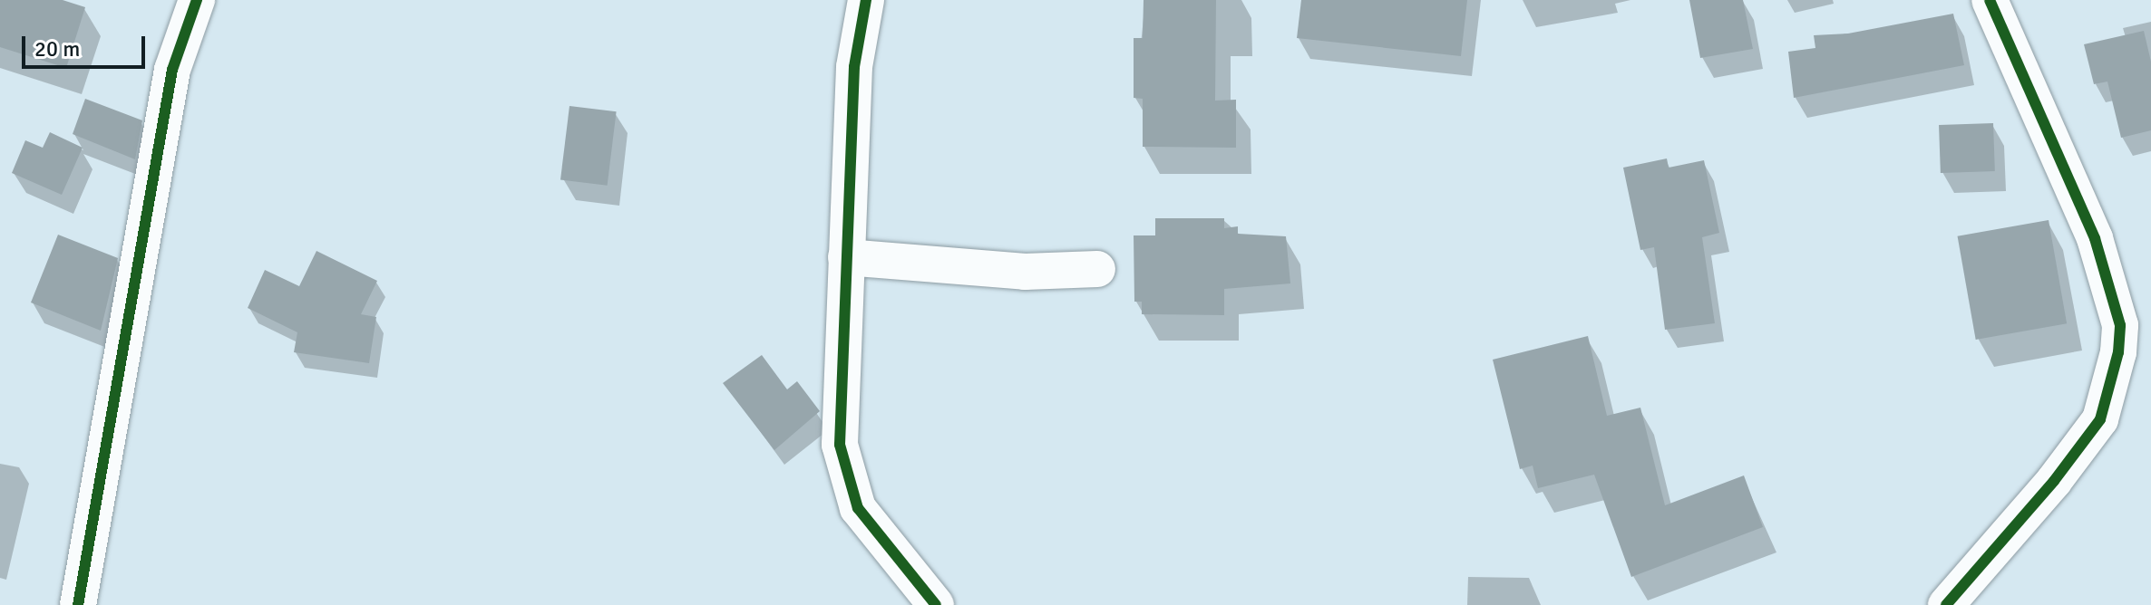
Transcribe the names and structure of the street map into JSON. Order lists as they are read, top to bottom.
{
  "scale_bar": "20 m"
}
